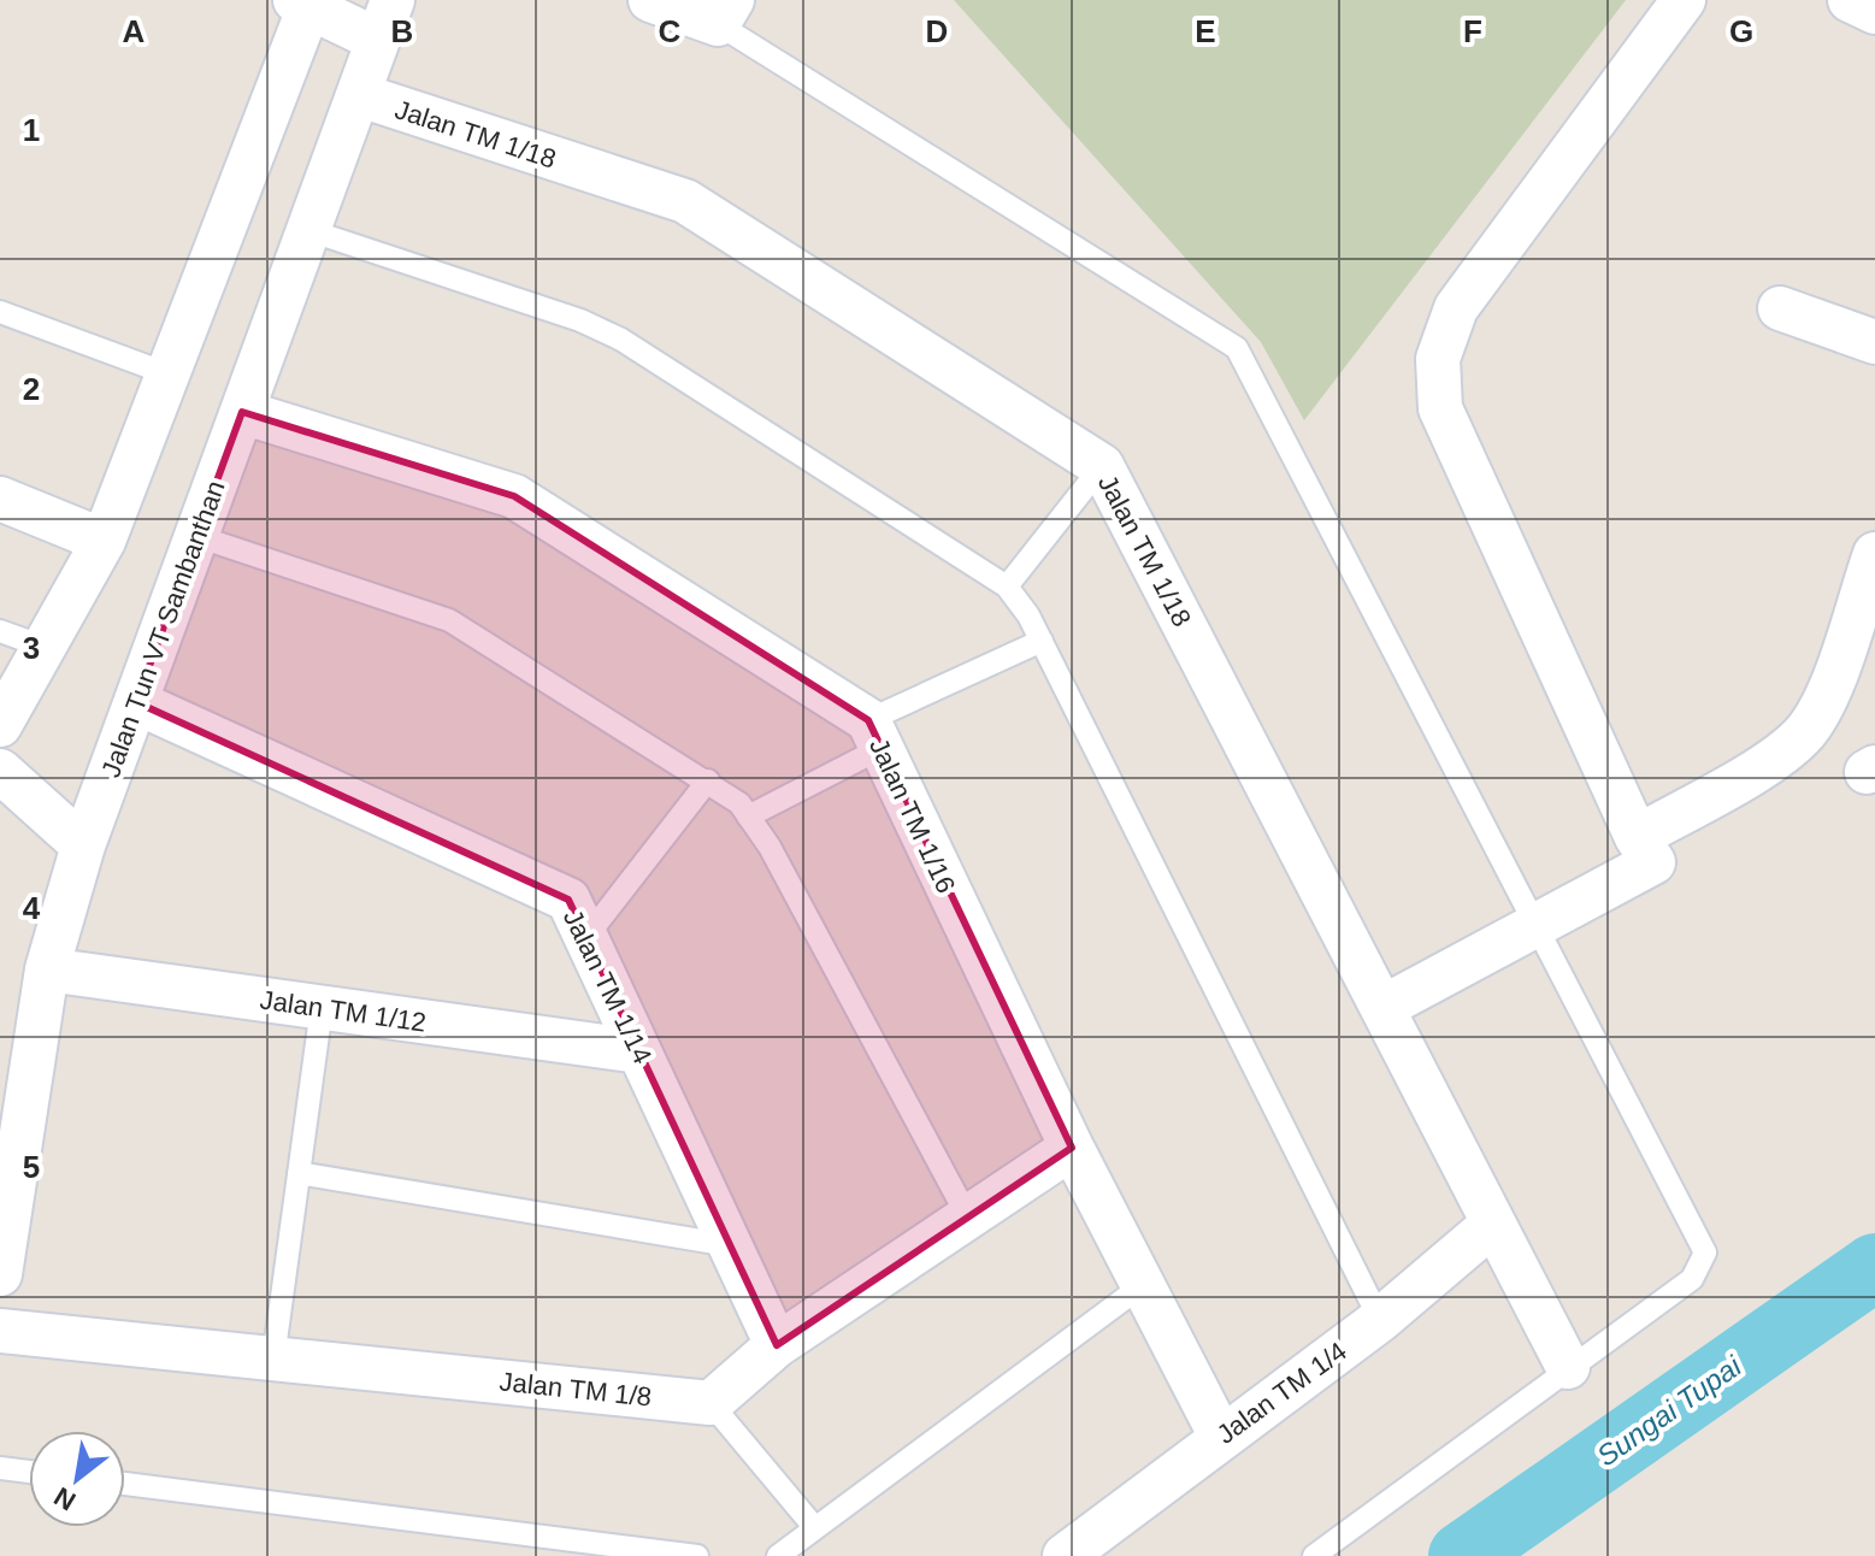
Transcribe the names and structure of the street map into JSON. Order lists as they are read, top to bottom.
{
  "streets": {
    "street": [
      "Jalan TM 1/18",
      "Jalan Tun VT Sambanthan",
      "Jalan TM 1/16",
      "Jalan TM 1/14",
      "Jalan TM 1/12",
      "Jalan TM 1/8",
      "Jalan TM 1/4"
    ]
  },
  "crossings": [
    ["Jalan TM 1/18", "Jalan Tun VT Sambanthan"],
    ["Jalan TM 1/18", "Jalan TM 1/4"],
    ["Jalan Tun VT Sambanthan", "Jalan TM 1/16"],
    ["Jalan Tun VT Sambanthan", "Jalan TM 1/14"],
    ["Jalan Tun VT Sambanthan", "Jalan TM 1/12"],
    ["Jalan TM 1/16", "Jalan TM 1/4"],
    ["Jalan TM 1/14", "Jalan TM 1/12"]
  ],
  "water": ["Sungai Tupai"],
  "north": "bottom left",
  "grid": {
    "columns": [
      "A",
      "B",
      "C",
      "D",
      "E",
      "F",
      "G"
    ],
    "rows": [
      "1",
      "2",
      "3",
      "4",
      "5"
    ]
  }
}
